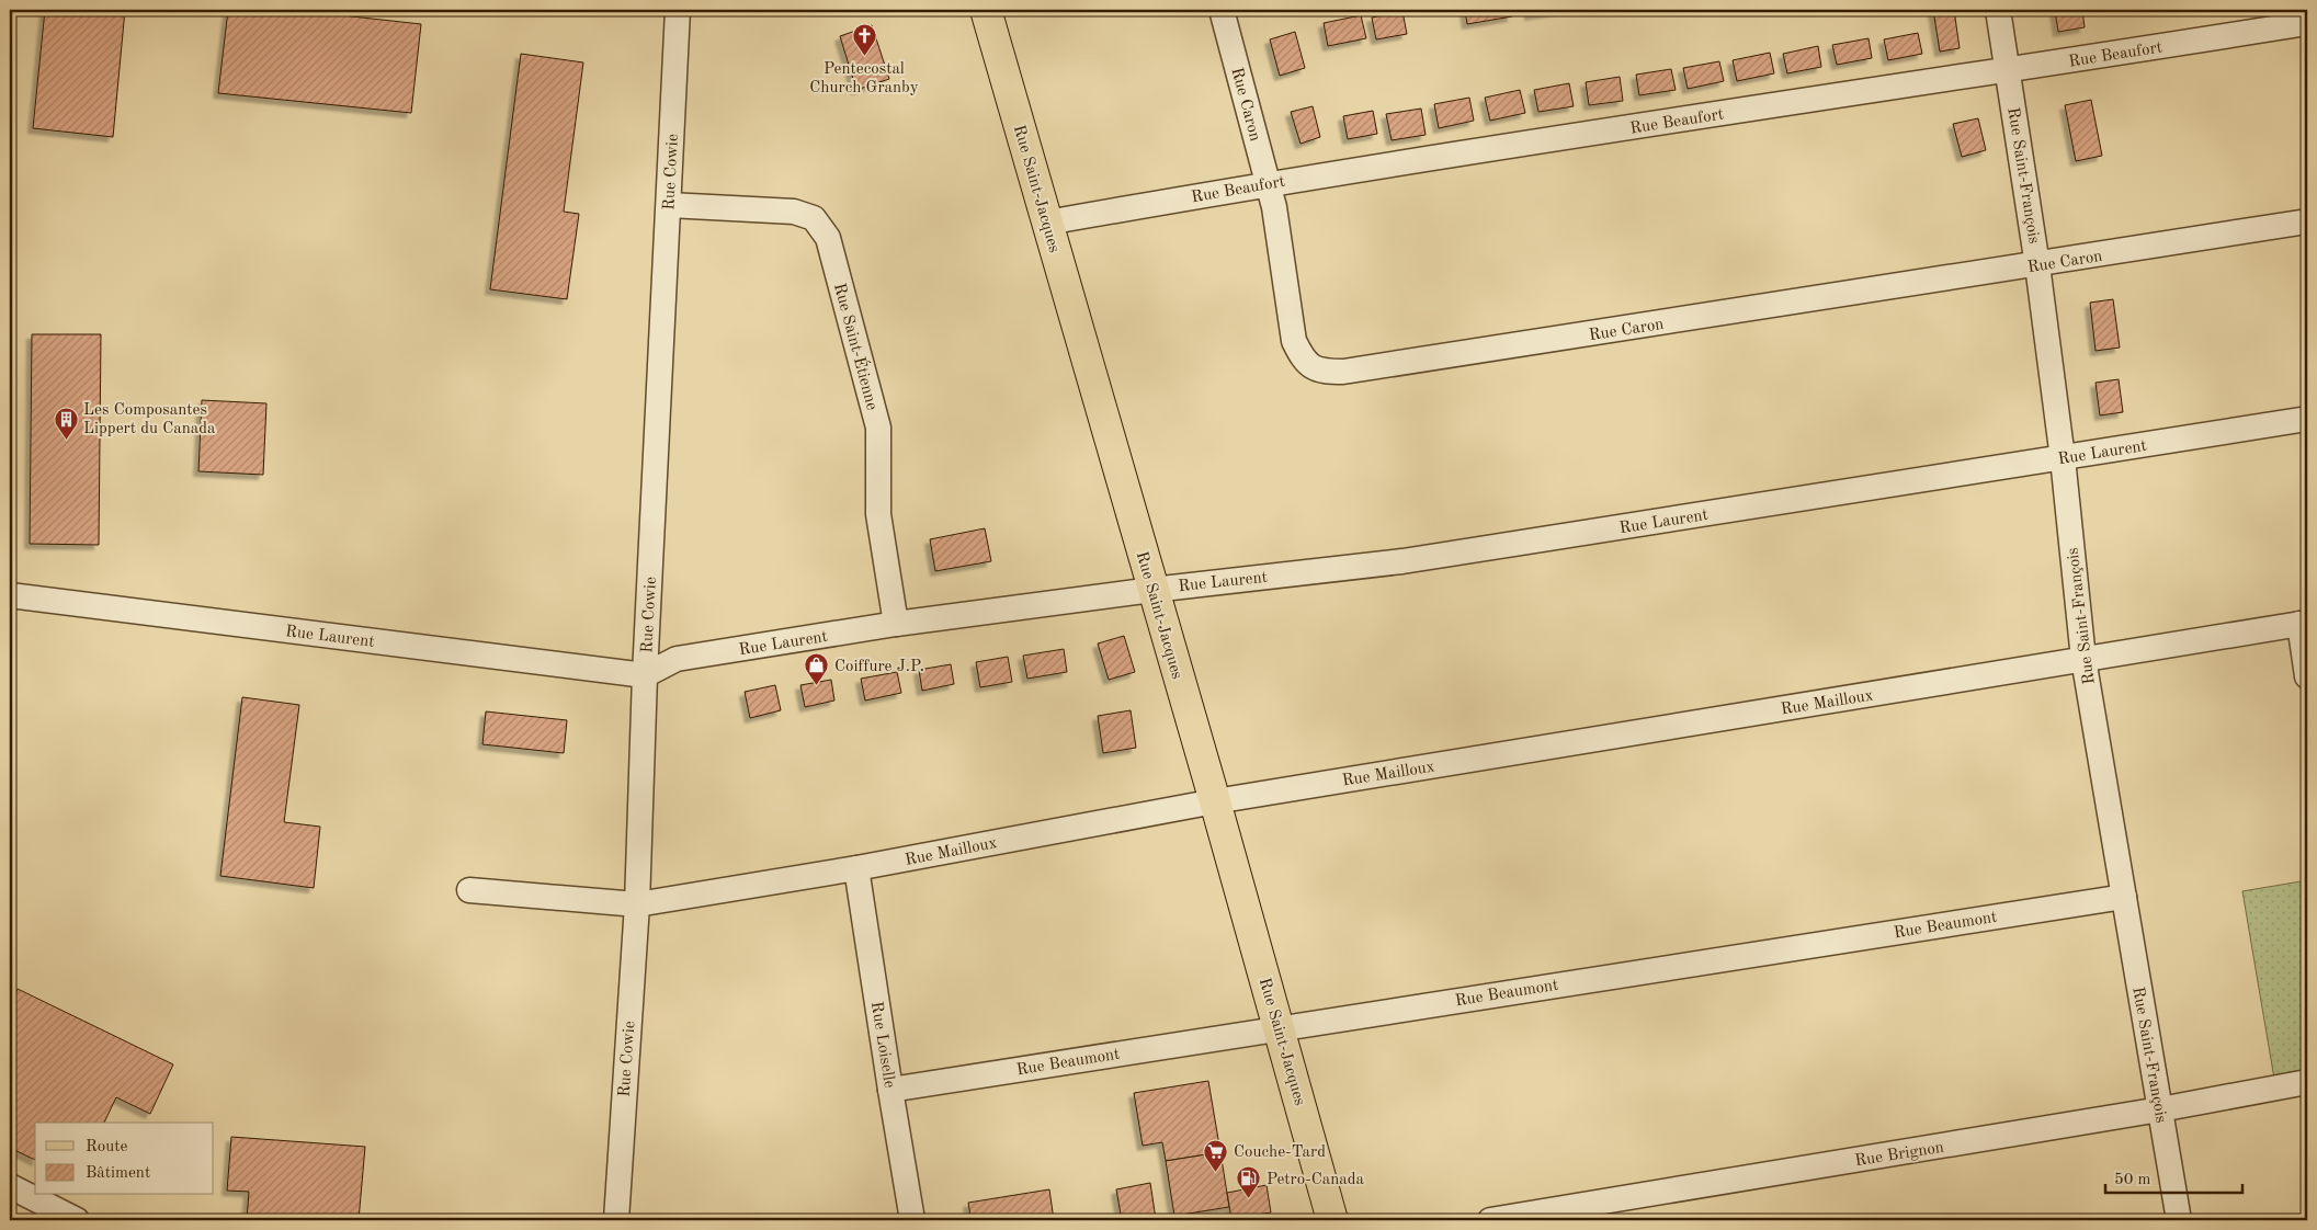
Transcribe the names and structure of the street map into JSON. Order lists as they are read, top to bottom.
{
  "streets": {
    "main road": ["Rue Saint-Jacques"],
    "street": [
      "Rue Beaufort",
      "Rue Caron",
      "Rue Cowie",
      "Rue Saint-François",
      "Rue Saint-Étienne",
      "Rue Laurent",
      "Rue Mailloux",
      "Rue Beaumont",
      "Rue Loiselle",
      "Rue Brignon"
    ]
  },
  "crossings": [
    ["Rue Beaufort", "Rue Caron"],
    ["Rue Beaufort", "Rue Saint-François"],
    ["Rue Beaufort", "Rue Saint-Jacques"],
    ["Rue Caron", "Rue Saint-François"],
    ["Rue Cowie", "Rue Saint-Étienne"],
    ["Rue Cowie", "Rue Laurent"],
    ["Rue Cowie", "Rue Mailloux"],
    ["Rue Saint-François", "Rue Laurent"],
    ["Rue Saint-François", "Rue Mailloux"],
    ["Rue Saint-François", "Rue Beaumont"],
    ["Rue Saint-François", "Rue Brignon"],
    ["Rue Saint-Jacques", "Rue Laurent"],
    ["Rue Saint-Jacques", "Rue Mailloux"],
    ["Rue Saint-Jacques", "Rue Beaumont"],
    ["Rue Saint-Étienne", "Rue Laurent"],
    ["Rue Mailloux", "Rue Loiselle"],
    ["Rue Beaumont", "Rue Loiselle"]
  ],
  "places": {
    "church": ["Pentecostal Church Granby"],
    "building": ["Les Composantes Lippert du Canada"],
    "shop": ["Coiffure J.P."],
    "supermarket": ["Couche-Tard"],
    "fuel station": ["Petro-Canada"]
  },
  "legend": ["Route", "Bâtiment"],
  "scale_bar": "50 m"
}
